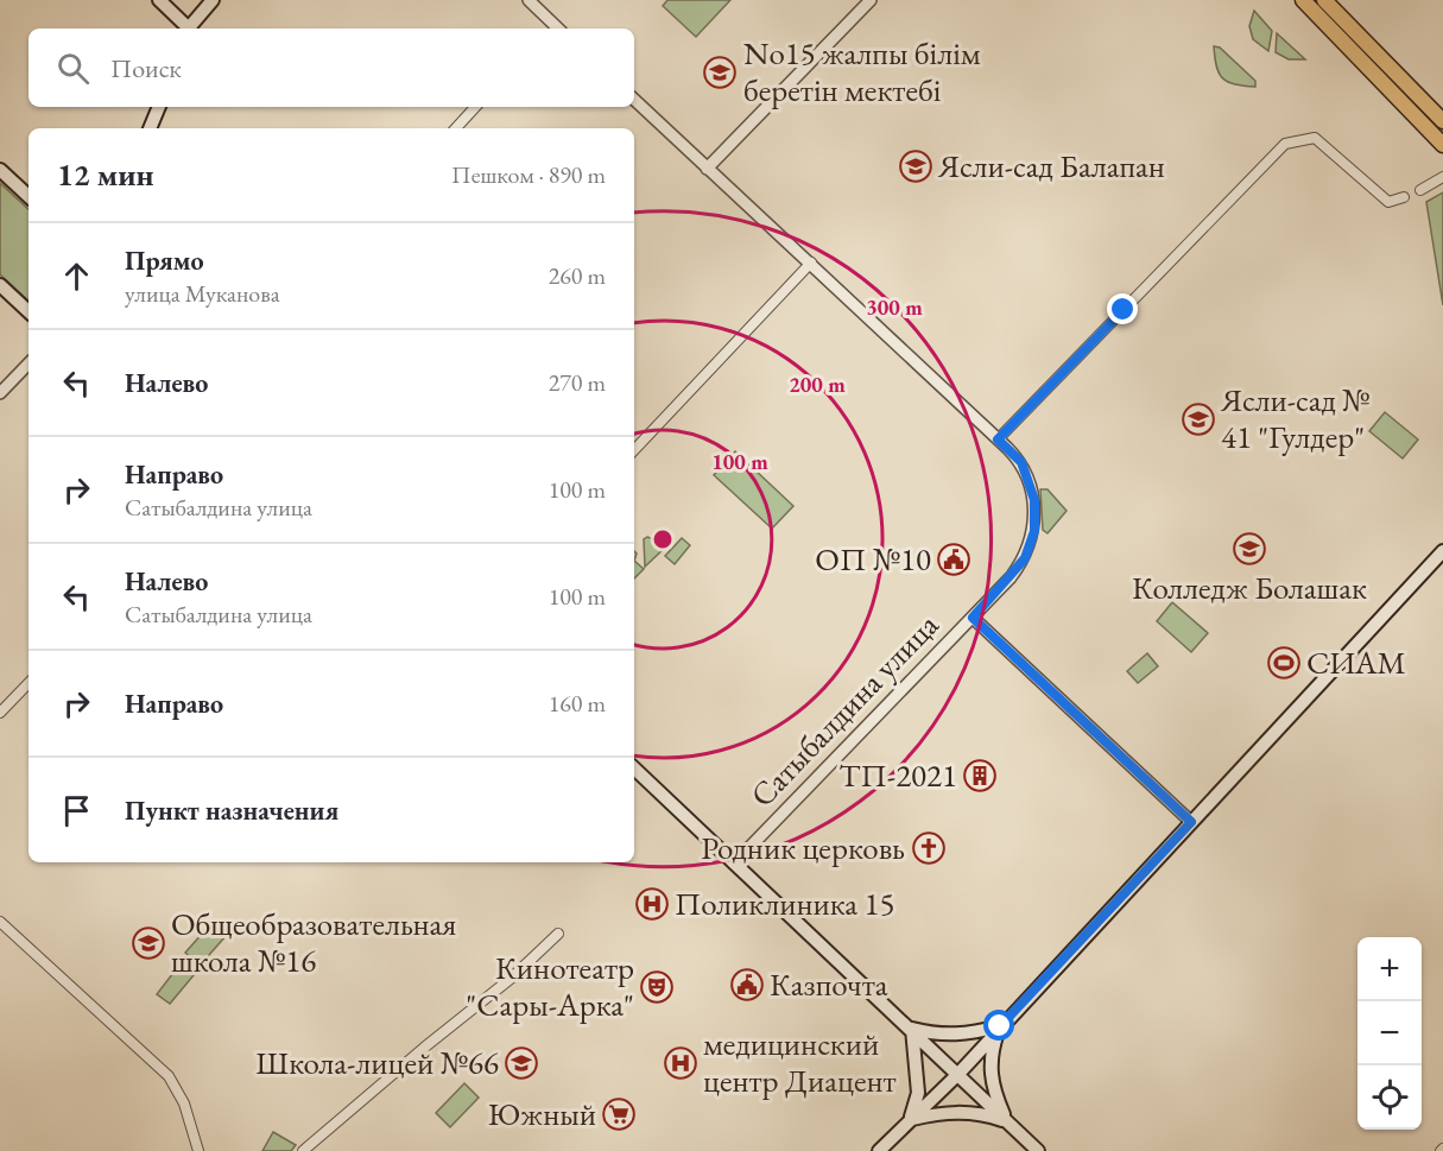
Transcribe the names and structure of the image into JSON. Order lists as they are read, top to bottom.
{
  "streets": {
    "street": ["Сатыбалдина улица"]
  },
  "places": {
    "school or university": [
      "No15 жалпы білім беретін мектебі",
      "Ясли-сад Балапан",
      "Ясли-сад № 41 \"Гулдер\"",
      "Колледж Болашак",
      "Общеобразовательная школа №16",
      "Школа-лицей №66"
    ],
    "public building": ["ОП №10", "Казпочта"],
    "sports": ["СИАМ"],
    "building": ["ТП-2021"],
    "church": ["Родник церковь"],
    "hospital": ["Поликлиника 15", "медицинский центр Диацент"],
    "theatre": ["Кинотеатр \"Сары-Арка\""],
    "supermarket": ["Южный"]
  },
  "page": {
    "search": "Поиск",
    "heading": ["12 мин", "Пешком · 890 m"],
    "list": [
      ["Прямо", "улица Муканова", "260 m"],
      ["Налево", "270 m"],
      ["Направо", "Сатыбалдина улица", "100 m"],
      ["Налево", "Сатыбалдина улица", "100 m"],
      ["Направо", "160 m"],
      "Пункт назначения"
    ],
    "map_buttons": ["+", "−"]
  },
  "rings": ["300 m", "200 m", "100 m"]
}
